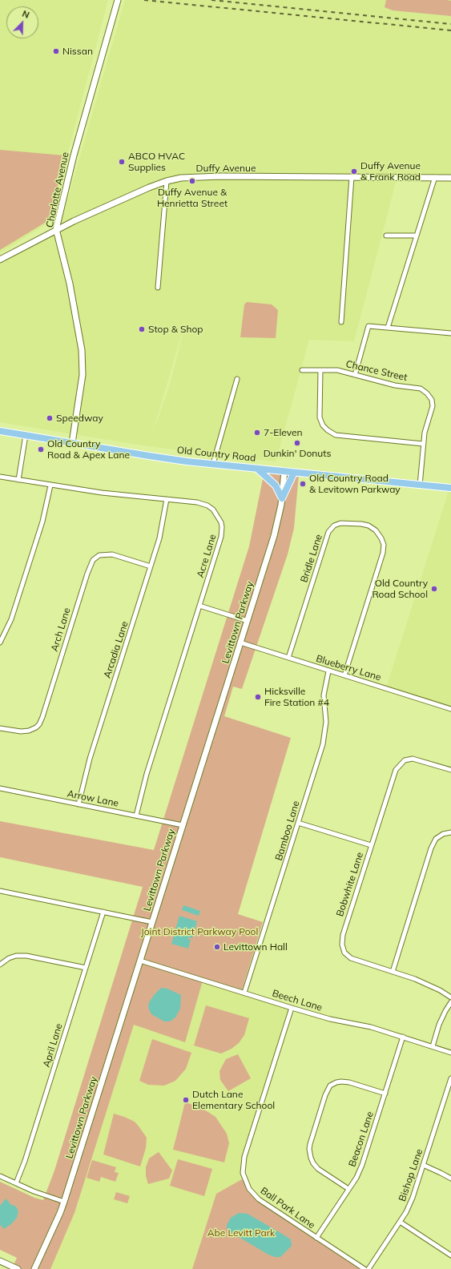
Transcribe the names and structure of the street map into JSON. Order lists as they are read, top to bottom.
{
  "streets": {
    "main road": ["Old Country Road"],
    "street": [
      "Duffy Avenue",
      "Charlotte Avenue",
      "Chance Street",
      "Acre Lane",
      "Bridle Lane",
      "Levittown Parkway",
      "Arch Lane",
      "Arcadia Lane",
      "Blueberry Lane",
      "Arrow Lane",
      "Bamboo Lane",
      "Bobwhite Lane",
      "Beech Lane",
      "April Lane",
      "Beacon Lane",
      "Bishop Lane",
      "Ball Park Lane"
    ]
  },
  "crossings": [
    ["Duffy Avenue", "Charlotte Avenue"],
    ["Charlotte Avenue", "Old Country Road"],
    ["Chance Street", "Old Country Road"],
    ["Old Country Road", "Levittown Parkway"],
    ["Acre Lane", "Arcadia Lane"],
    ["Acre Lane", "Arrow Lane"],
    ["Bridle Lane", "Blueberry Lane"],
    ["Levittown Parkway", "Blueberry Lane"],
    ["Levittown Parkway", "Arrow Lane"],
    ["Levittown Parkway", "Beech Lane"],
    ["Arch Lane", "Arcadia Lane"],
    ["Arcadia Lane", "Arrow Lane"],
    ["Blueberry Lane", "Bamboo Lane"],
    ["Bamboo Lane", "Beech Lane"],
    ["Beech Lane", "Beacon Lane"],
    ["Beech Lane", "Ball Park Lane"],
    ["Beacon Lane", "Ball Park Lane"]
  ],
  "parks": ["Joint District Parkway Pool", "Abe Levitt Park"],
  "places": [
    "Nissan",
    "ABCO HVAC Supplies",
    "Duffy Avenue & Frank Road",
    "Duffy Avenue & Henrietta Street",
    "Stop & Shop",
    "Speedway",
    "7-Eleven",
    "Dunkin' Donuts",
    "Old Country Road & Apex Lane",
    "Old Country Road & Levitown Parkway",
    "Old Country Road School",
    "Hicksville Fire Station #4",
    "Levittown Hall",
    "Dutch Lane Elementary School"
  ],
  "north": "top right"
}
